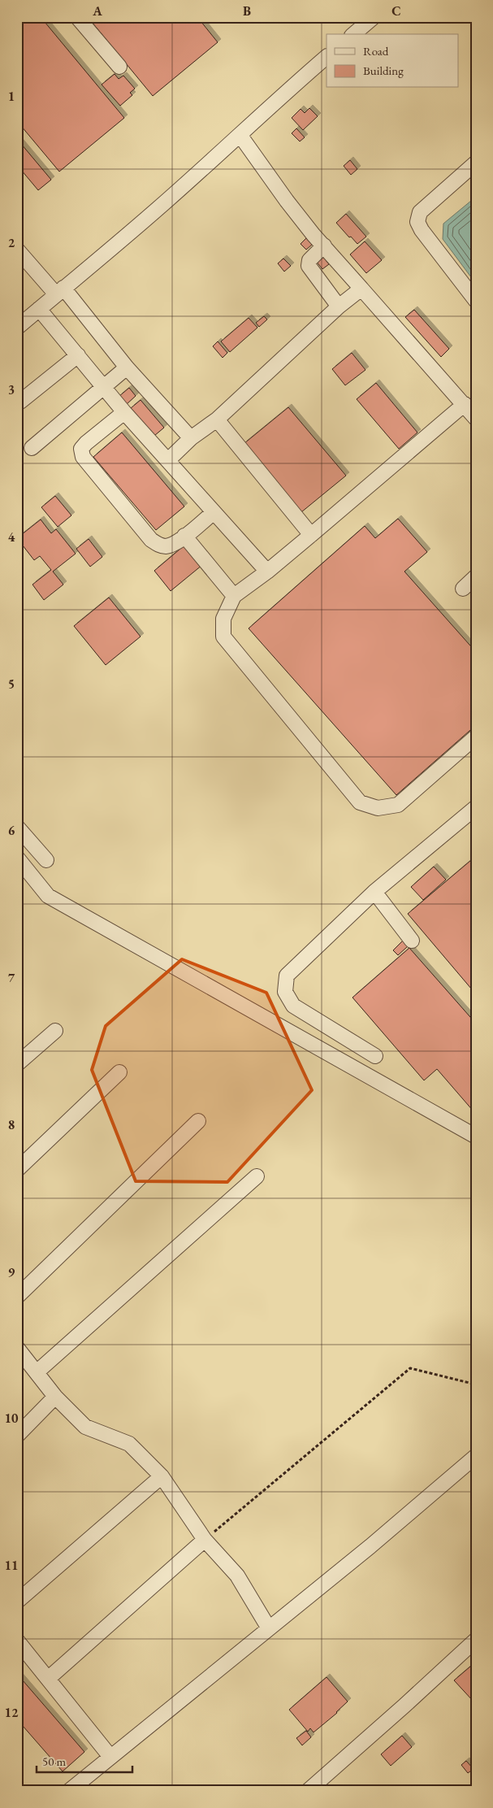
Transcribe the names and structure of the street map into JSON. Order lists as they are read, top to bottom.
{
  "legend": ["Road", "Building"],
  "scale_bar": "50 m",
  "grid": {
    "columns": ["A", "B", "C"],
    "rows": [
      "1",
      "2",
      "3",
      "4",
      "5",
      "6",
      "7",
      "8",
      "9",
      "10",
      "11",
      "12"
    ]
  }
}
